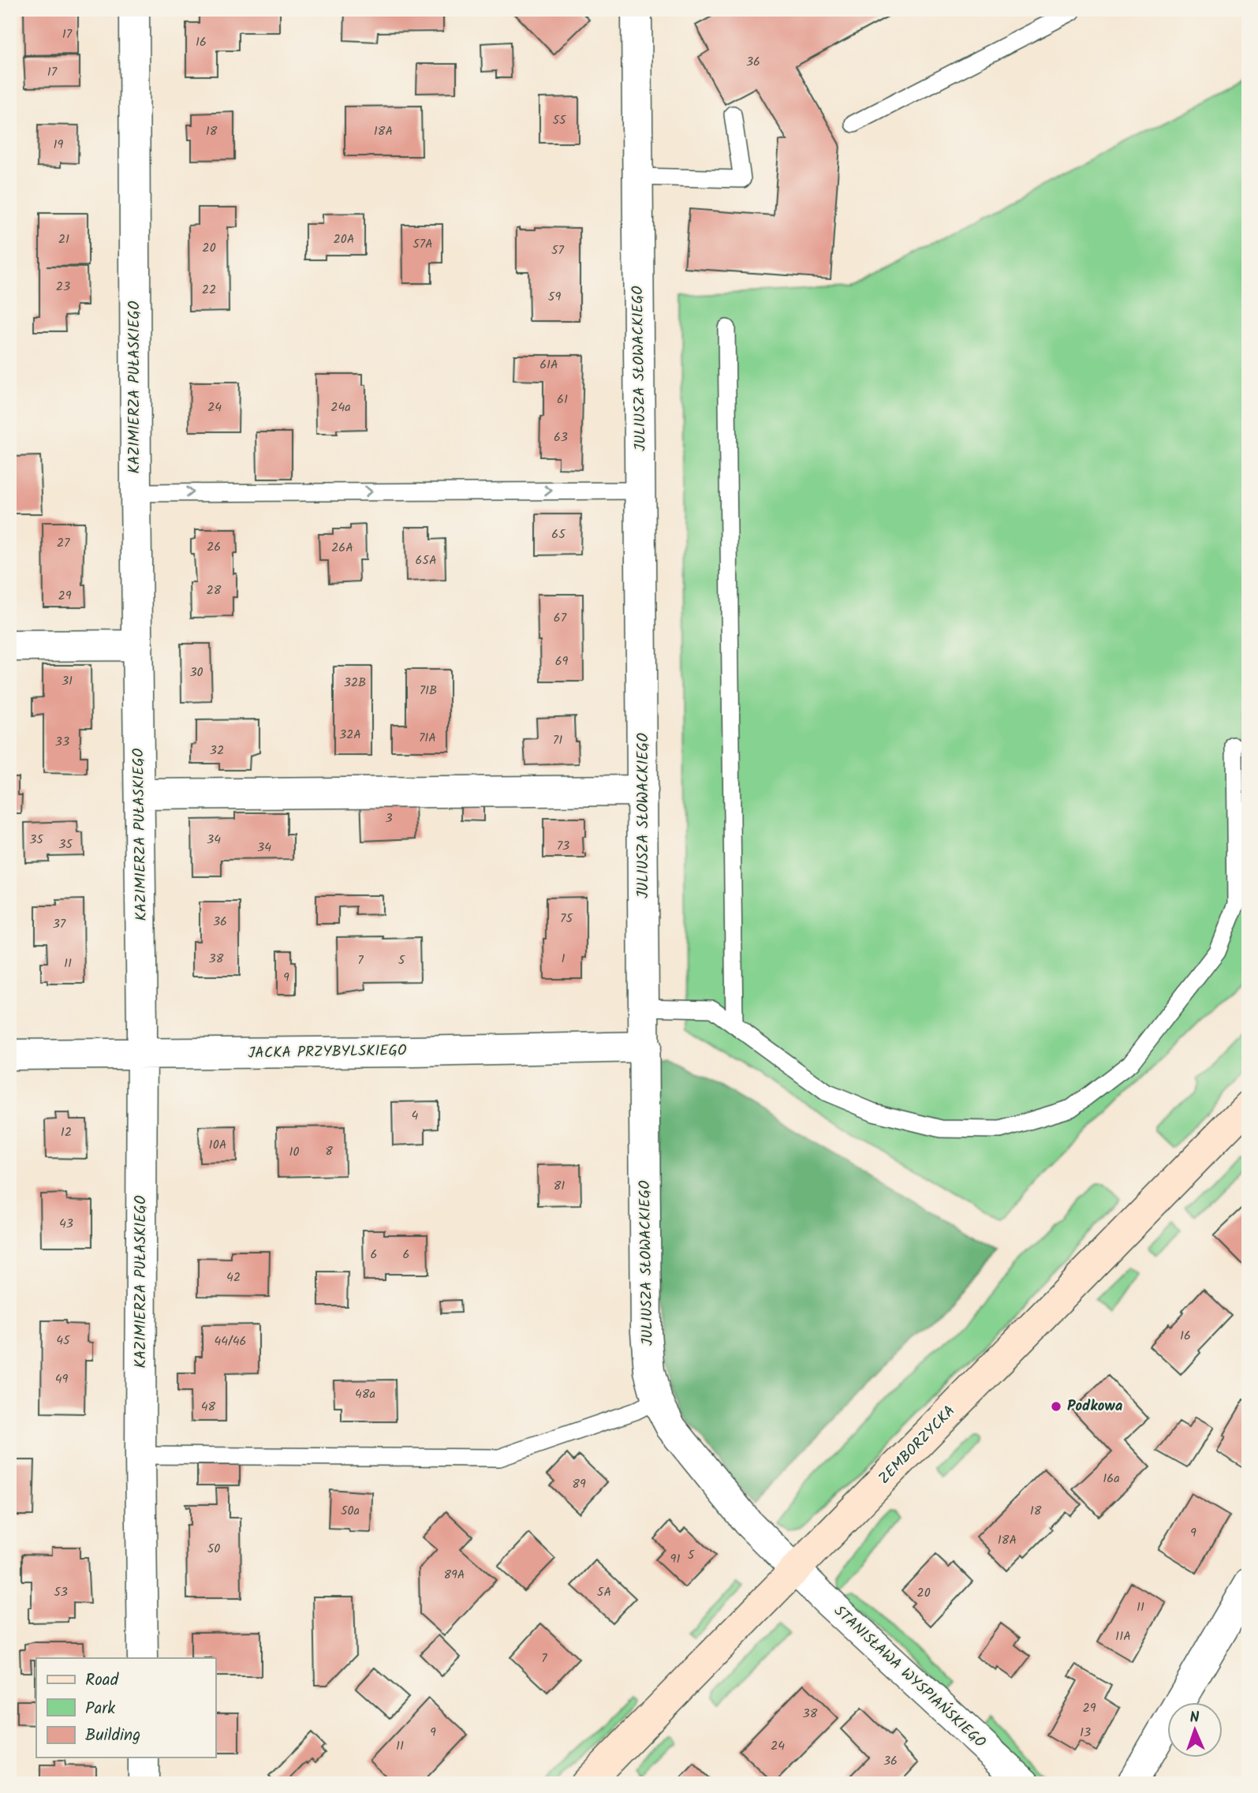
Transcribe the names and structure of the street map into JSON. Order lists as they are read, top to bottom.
{
  "streets": {
    "street": [
      "JULIUSZA SŁOWACKIEGO",
      "KAZIMIERZA PUŁASKIEGO",
      "JACKA PRZYBYLSKIEGO",
      "ZEMBORZYCKA",
      "STANISŁAWA WYSPIAŃSKIEGO"
    ]
  },
  "crossings": [
    ["JULIUSZA SŁOWACKIEGO", "JACKA PRZYBYLSKIEGO"],
    ["JULIUSZA SŁOWACKIEGO", "ZEMBORZYCKA"],
    ["JULIUSZA SŁOWACKIEGO", "STANISŁAWA WYSPIAŃSKIEGO"],
    ["KAZIMIERZA PUŁASKIEGO", "JACKA PRZYBYLSKIEGO"],
    ["ZEMBORZYCKA", "STANISŁAWA WYSPIAŃSKIEGO"]
  ],
  "places": ["Podkowa"],
  "house_numbers": [
    "17",
    "16",
    "36",
    "17",
    "55",
    "18",
    "18A",
    "19",
    "21",
    "20A",
    "57A",
    "20",
    "57",
    "23",
    "22",
    "59",
    "61A",
    "61",
    "24",
    "24a",
    "63",
    "65",
    "27",
    "26",
    "26A",
    "65A",
    "28",
    "29",
    "67",
    "69",
    "30",
    "31",
    "32B",
    "71B",
    "32A",
    "71A",
    "71",
    "33",
    "32",
    "3",
    "35",
    "34",
    "35",
    "73",
    "34",
    "75",
    "36",
    "37",
    "38",
    "1",
    "7",
    "5",
    "11",
    "9",
    "4",
    "12",
    "10A",
    "8",
    "10",
    "81",
    "43",
    "6",
    "6",
    "42",
    "16",
    "45",
    "44/46",
    "49",
    "48a",
    "48",
    "16a",
    "89",
    "50a",
    "18",
    "9",
    "18A",
    "50",
    "5",
    "91",
    "89A",
    "53",
    "5A",
    "20",
    "11",
    "11A",
    "7",
    "29",
    "38",
    "9",
    "13",
    "11",
    "24",
    "36"
  ],
  "legend": ["Road", "Park", "Building"],
  "north": "top"
}
